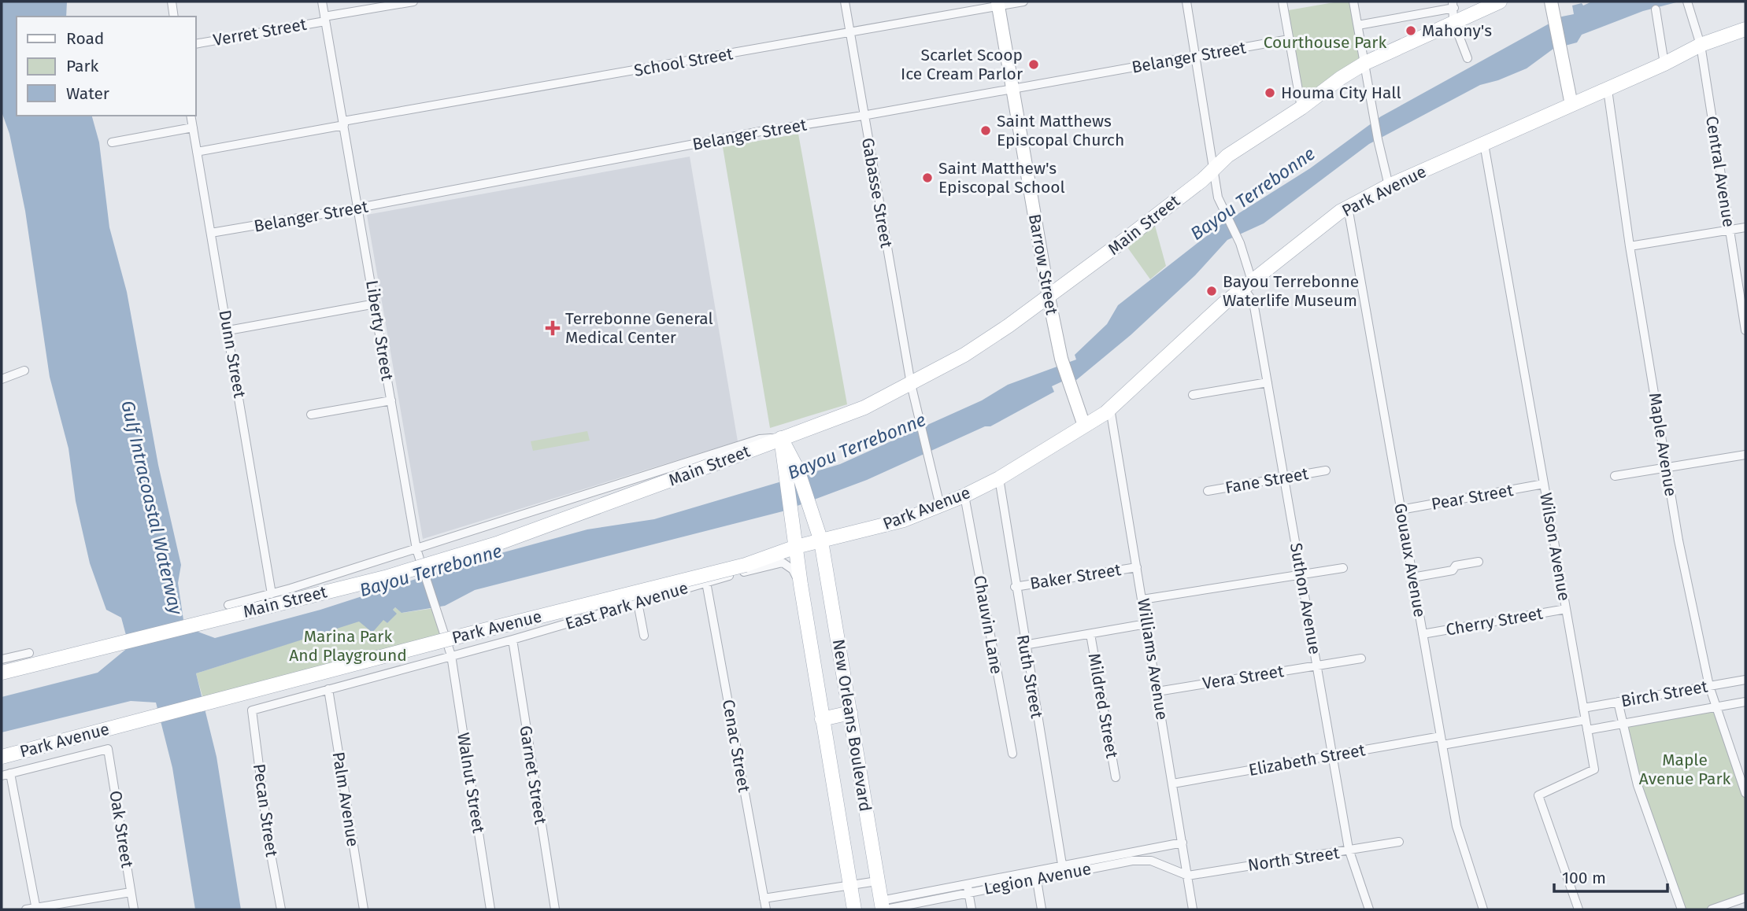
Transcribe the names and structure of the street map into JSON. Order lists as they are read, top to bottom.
{
  "streets": {
    "main road": [
      "Park Avenue",
      "Main Street",
      "Barrow Street",
      "New Orleans Boulevard"
    ],
    "street": [
      "Verret Street",
      "Belanger Street",
      "School Street",
      "Central Avenue",
      "Gabasse Street",
      "Liberty Street",
      "Dunn Street",
      "Maple Avenue",
      "Fane Street",
      "Pear Street",
      "Wilson Avenue",
      "Gouaux Avenue",
      "Baker Street",
      "Suthon Avenue",
      "East Park Avenue",
      "Cherry Street",
      "Chauvin Lane",
      "Williams Avenue",
      "Ruth Street",
      "Vera Street",
      "Birch Street",
      "Mildred Street",
      "Cenac Street",
      "Elizabeth Street",
      "Garnet Street",
      "Walnut Street",
      "Palm Avenue",
      "Pecan Street",
      "Oak Street",
      "North Street",
      "Legion Avenue"
    ]
  },
  "crossings": [
    ["Verret Street", "Liberty Street"],
    ["Belanger Street", "Gabasse Street"],
    ["Belanger Street", "Barrow Street"],
    ["Belanger Street", "Liberty Street"],
    ["Belanger Street", "Dunn Street"],
    ["Belanger Street", "Suthon Avenue"],
    ["School Street", "Gabasse Street"],
    ["School Street", "Barrow Street"],
    ["School Street", "Liberty Street"],
    ["School Street", "Dunn Street"],
    ["Central Avenue", "Park Avenue"],
    ["Park Avenue", "Gabasse Street"],
    ["Park Avenue", "Barrow Street"],
    ["Park Avenue", "Maple Avenue"],
    ["Park Avenue", "Wilson Avenue"],
    ["Park Avenue", "Gouaux Avenue"],
    ["Park Avenue", "Suthon Avenue"],
    ["Park Avenue", "Chauvin Lane"],
    ["Park Avenue", "Williams Avenue"],
    ["Park Avenue", "Ruth Street"],
    ["Park Avenue", "New Orleans Boulevard"],
    ["Park Avenue", "Oak Street"],
    ["Gabasse Street", "Main Street"],
    ["Main Street", "Barrow Street"],
    ["Main Street", "Liberty Street"],
    ["Main Street", "Dunn Street"],
    ["Main Street", "Suthon Avenue"],
    ["Main Street", "New Orleans Boulevard"],
    ["Liberty Street", "East Park Avenue"],
    ["Liberty Street", "Walnut Street"],
    ["Maple Avenue", "Birch Street"],
    ["Fane Street", "Suthon Avenue"],
    ["Pear Street", "Wilson Avenue"],
    ["Pear Street", "Gouaux Avenue"],
    ["Wilson Avenue", "Cherry Street"],
    ["Wilson Avenue", "Birch Street"],
    ["Wilson Avenue", "Elizabeth Street"],
    ["Gouaux Avenue", "Cherry Street"],
    ["Gouaux Avenue", "Elizabeth Street"],
    ["Baker Street", "Williams Avenue"],
    ["Baker Street", "Ruth Street"],
    ["Suthon Avenue", "Vera Street"],
    ["Suthon Avenue", "Elizabeth Street"],
    ["Suthon Avenue", "North Street"],
    ["East Park Avenue", "New Orleans Boulevard"],
    ["East Park Avenue", "Cenac Street"],
    ["East Park Avenue", "Garnet Street"],
    ["East Park Avenue", "Walnut Street"],
    ["East Park Avenue", "Palm Avenue"],
    ["East Park Avenue", "Pecan Street"],
    ["Williams Avenue", "Vera Street"],
    ["Williams Avenue", "Elizabeth Street"],
    ["Williams Avenue", "North Street"],
    ["Williams Avenue", "Legion Avenue"],
    ["Ruth Street", "Legion Avenue"],
    ["New Orleans Boulevard", "Legion Avenue"],
    ["North Street", "Legion Avenue"]
  ],
  "water": ["Bayou Terrebonne", "Gulf Intracoastal Waterway"],
  "parks": ["Courthouse Park", "Marina Park And Playground", "Maple Avenue Park"],
  "places": {
    "other": [
      "Mahony's",
      "Scarlet Scoop Ice Cream Parlor",
      "Houma City Hall",
      "Saint Matthews Episcopal Church",
      "Saint Matthew's Episcopal School",
      "Bayou Terrebonne Waterlife Museum"
    ],
    "health": ["Terrebonne General Medical Center"]
  },
  "legend": ["Road", "Park", "Water"],
  "scale_bar": "100 m"
}
